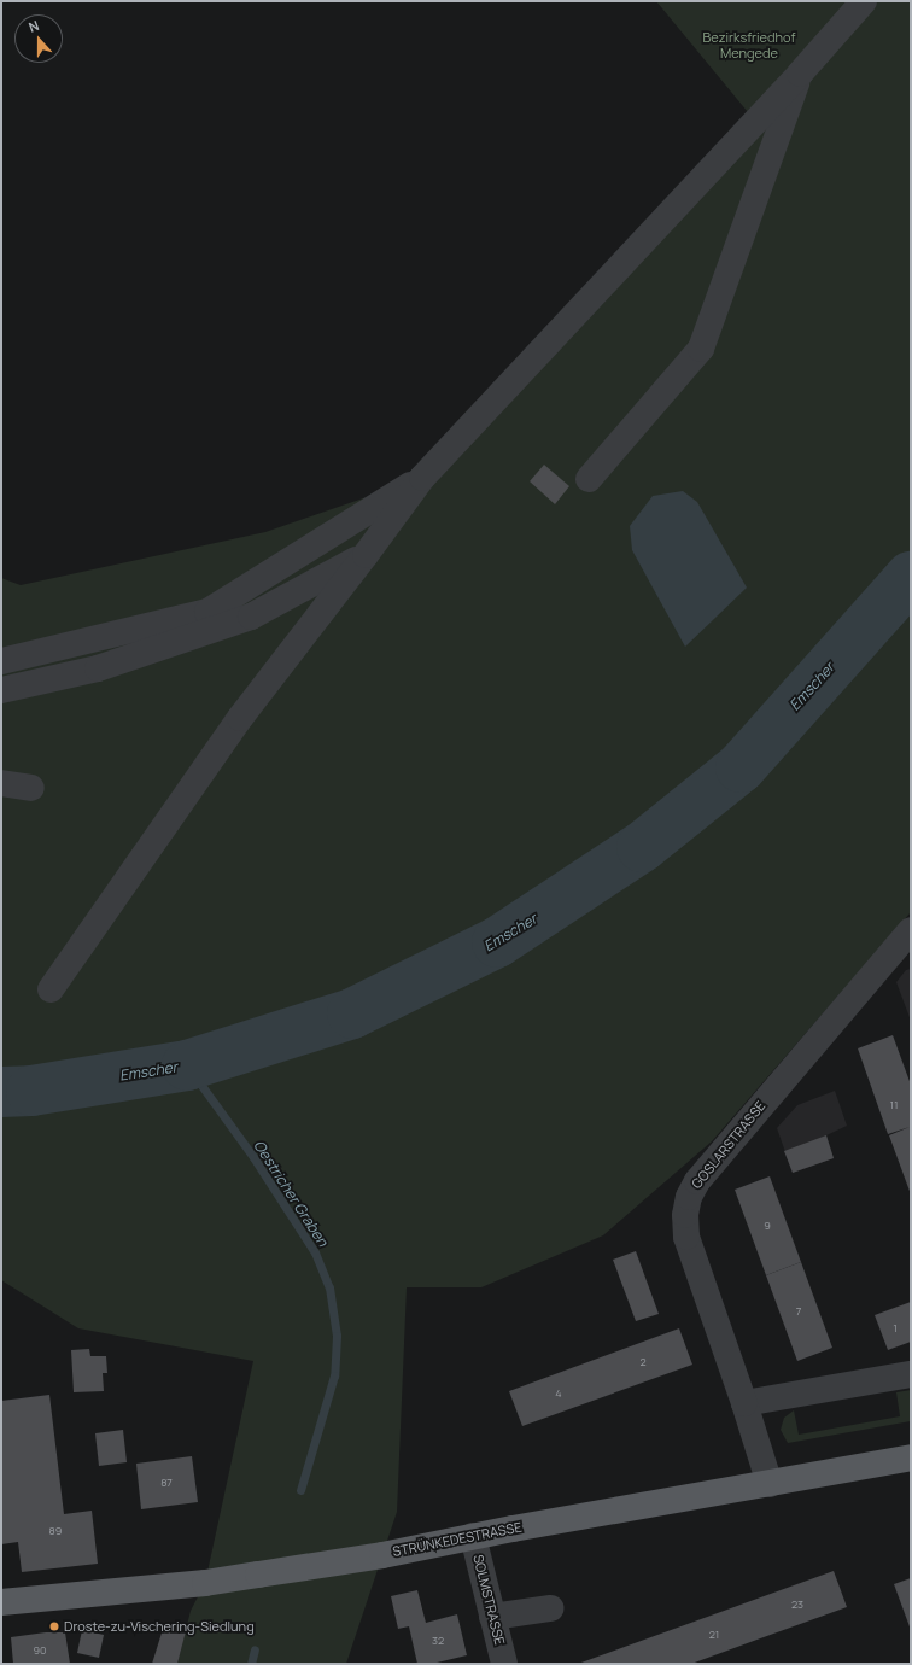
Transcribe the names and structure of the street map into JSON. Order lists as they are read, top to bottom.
{
  "streets": {
    "main road": ["STRÜNKEDESTRASSE"],
    "street": ["GOSLARSTRASSE", "SOLMSTRASSE"]
  },
  "crossings": [
    ["GOSLARSTRASSE", "STRÜNKEDESTRASSE"],
    ["STRÜNKEDESTRASSE", "SOLMSTRASSE"]
  ],
  "water": ["Emscher", "Oestricher Graben"],
  "parks": ["Bezirksfriedhof Mengede"],
  "places": ["Droste-zu-Vischering-Siedlung"],
  "house_numbers": [
    "11",
    "9",
    "7",
    "1",
    "2",
    "4",
    "87",
    "89",
    "23",
    "21",
    "32",
    "90"
  ],
  "north": "top"
}
